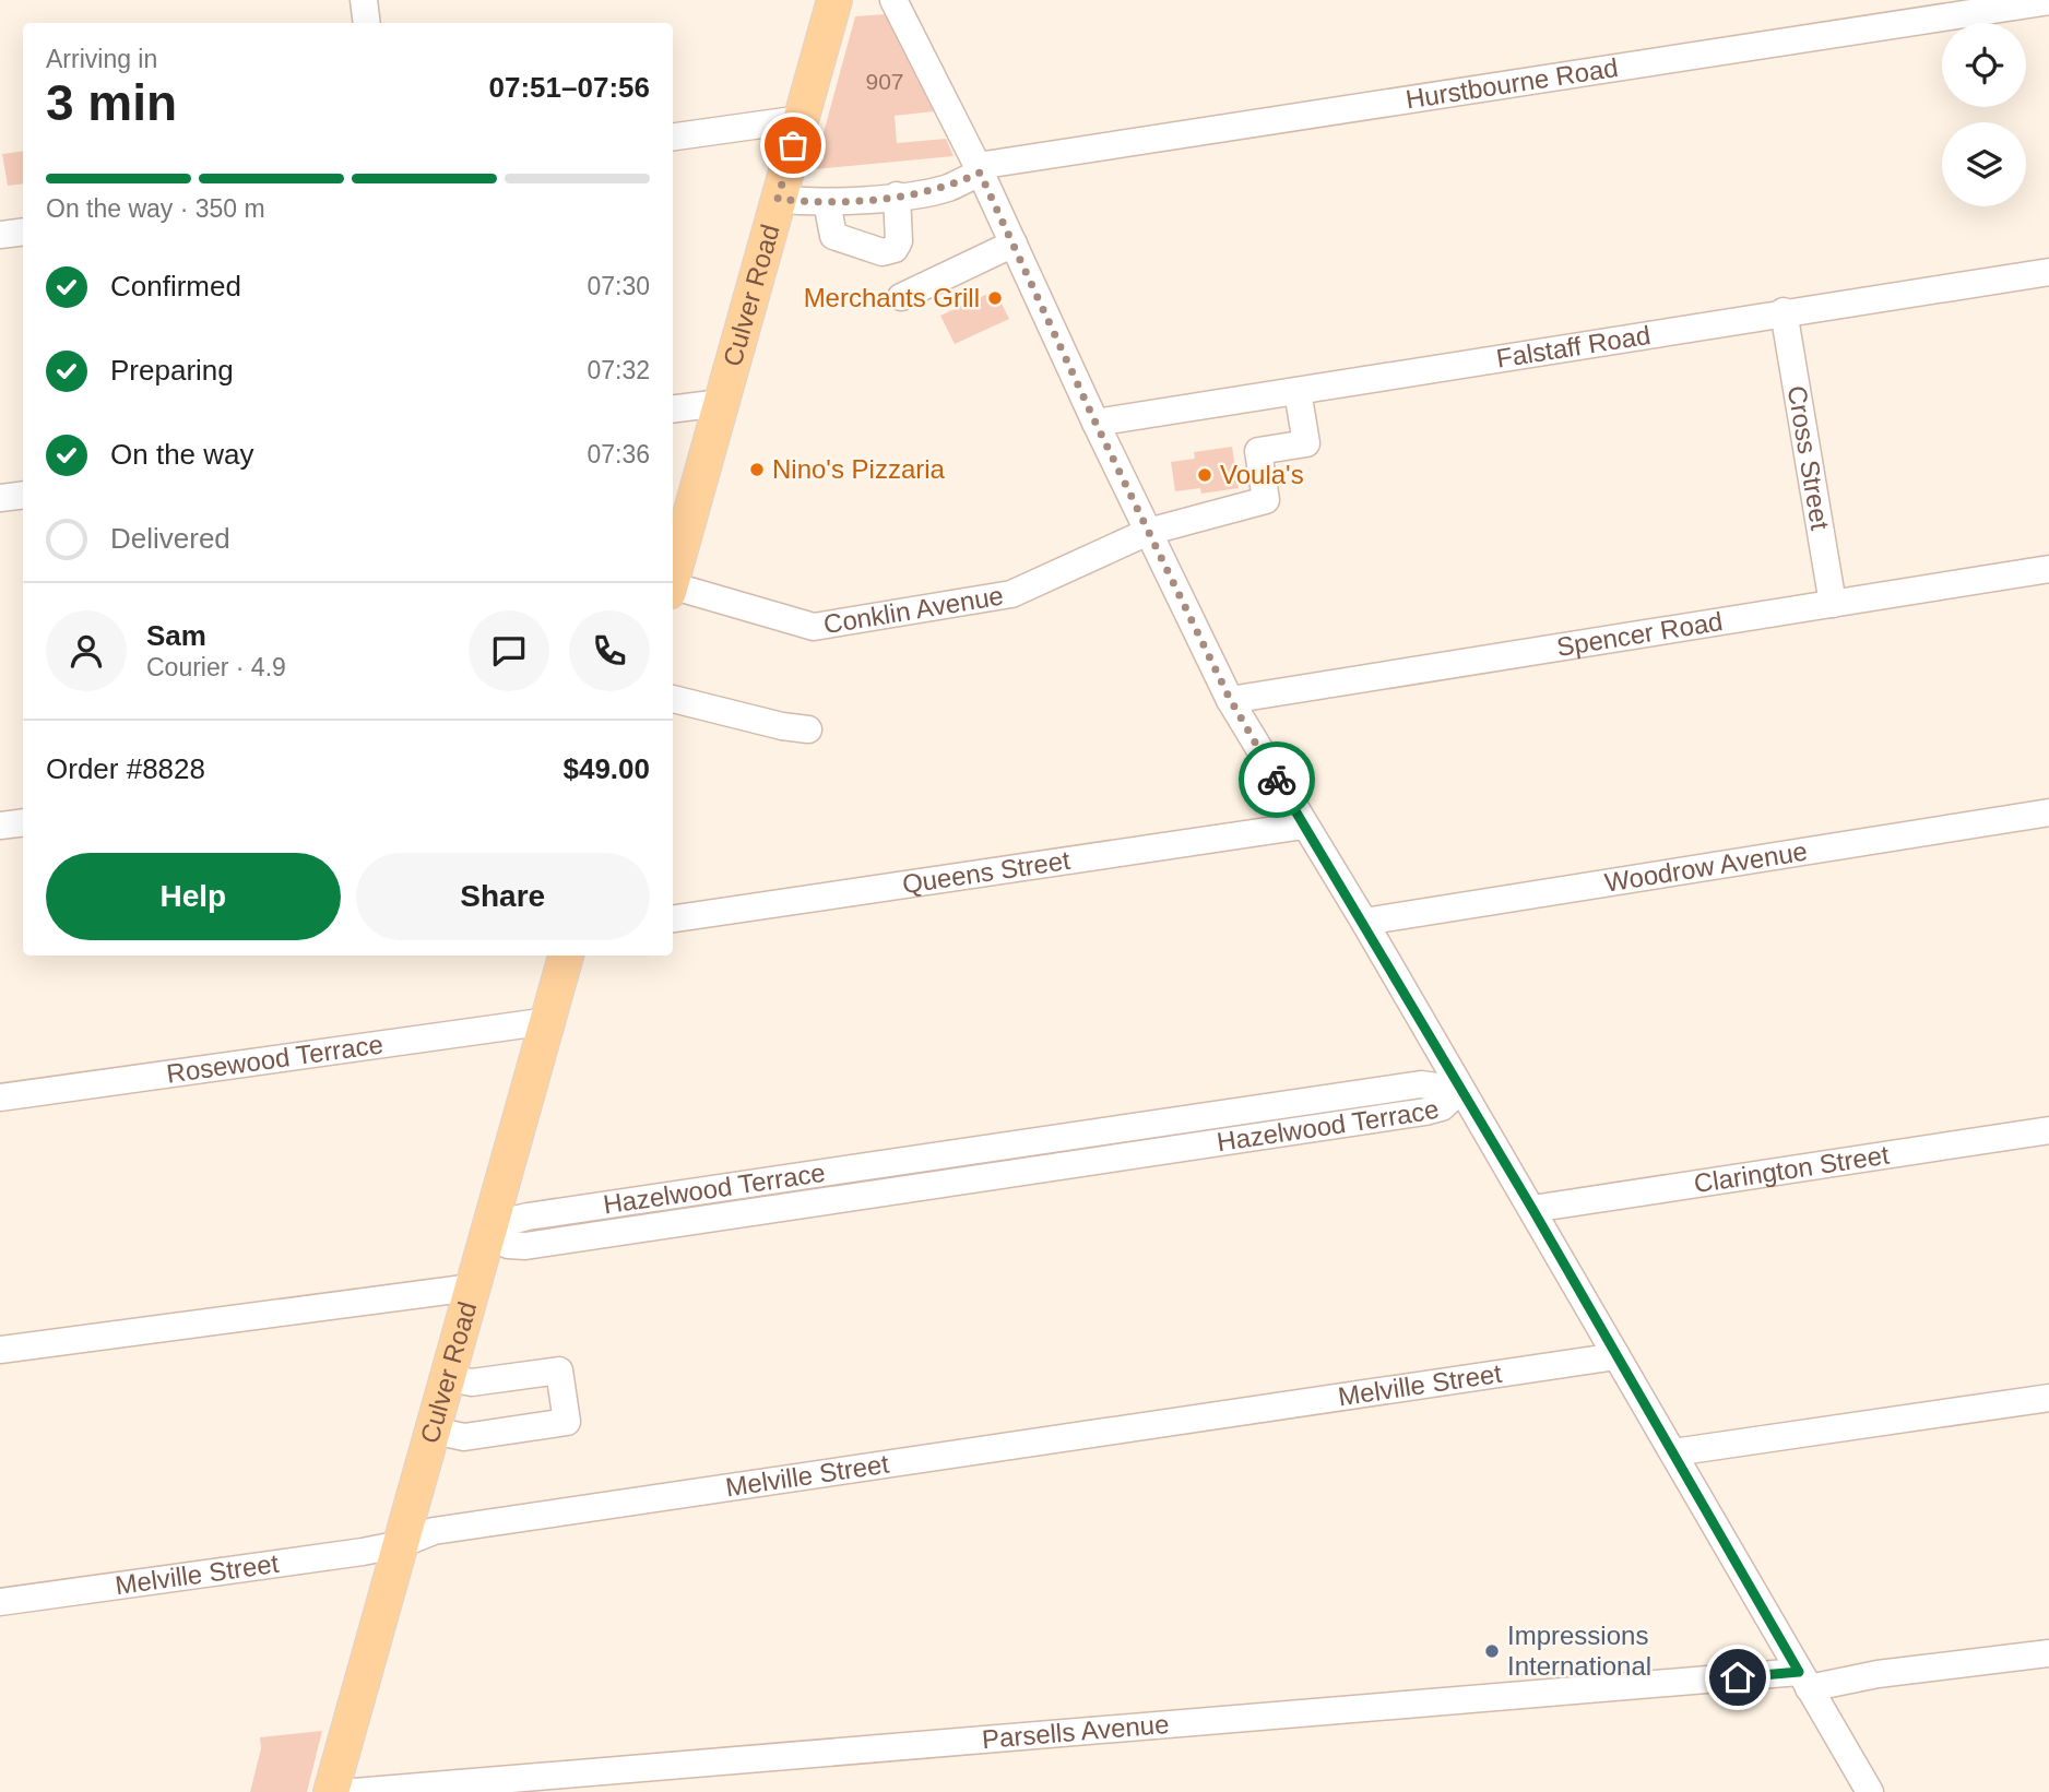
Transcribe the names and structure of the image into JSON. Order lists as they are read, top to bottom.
{
  "streets": {
    "main road": ["Culver Road"],
    "street": [
      "Hurstbourne Road",
      "Falstaff Road",
      "Cross Street",
      "Conklin Avenue",
      "Spencer Road",
      "Woodrow Avenue",
      "Queens Street",
      "Rosewood Terrace",
      "Hazelwood Terrace",
      "Clarington Street",
      "Melville Street",
      "Parsells Avenue"
    ]
  },
  "crossings": [
    ["Hurstbourne Road", "Culver Road"],
    ["Culver Road", "Rosewood Terrace"],
    ["Culver Road", "Hazelwood Terrace"],
    ["Culver Road", "Melville Street"],
    ["Falstaff Road", "Cross Street"],
    ["Falstaff Road", "Conklin Avenue"],
    ["Cross Street", "Spencer Road"]
  ],
  "places": [
    "Merchants Grill",
    "Nino's Pizzaria",
    "Voula's",
    "Impressions International"
  ],
  "house_numbers": ["907"],
  "page": {
    "heading": ["3 min", "Arriving in", "07:51–07:56"],
    "panel": [
      "Sam",
      "Courier · 4.9",
      "Order #8828",
      "$49.00"
    ],
    "bar": "On the way · 350 m",
    "list": [
      ["Confirmed", "07:30"],
      ["Preparing", "07:32"],
      ["On the way", "07:36"],
      "Delivered"
    ],
    "buttons": ["Help", "Share"]
  }
}
